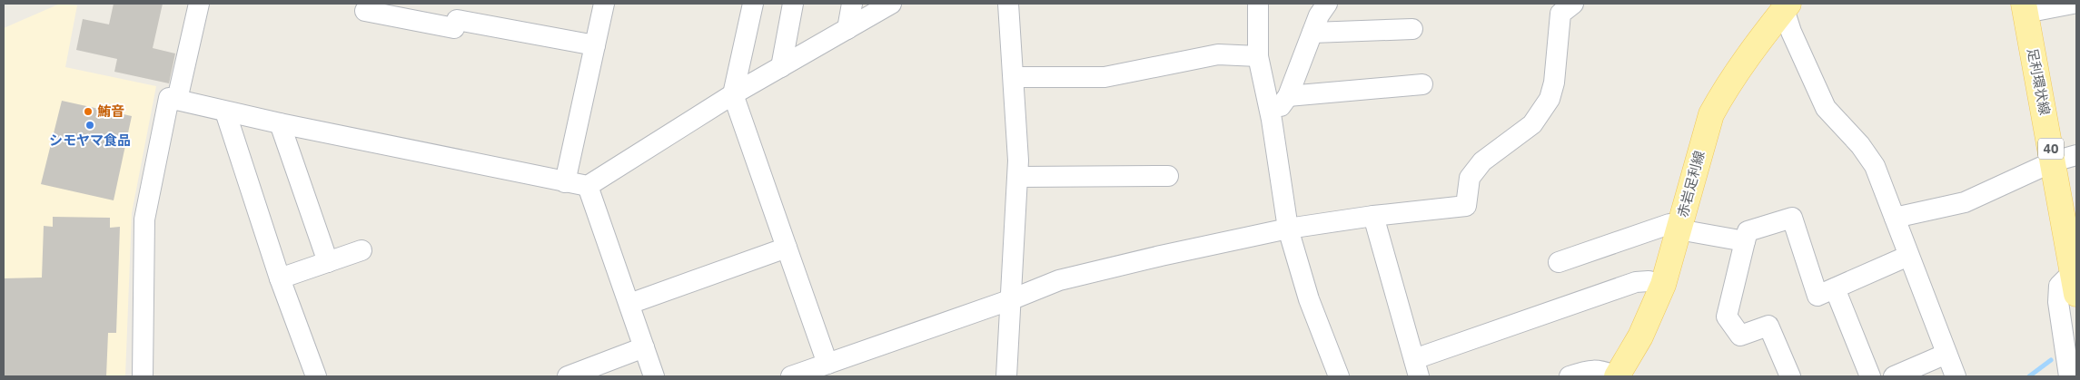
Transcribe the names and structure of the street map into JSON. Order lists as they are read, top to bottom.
{
  "streets": {
    "main road": ["足利環状線", "40", "赤岩足利線"]
  },
  "places": ["鮪音", "シモヤマ食品"]
}
